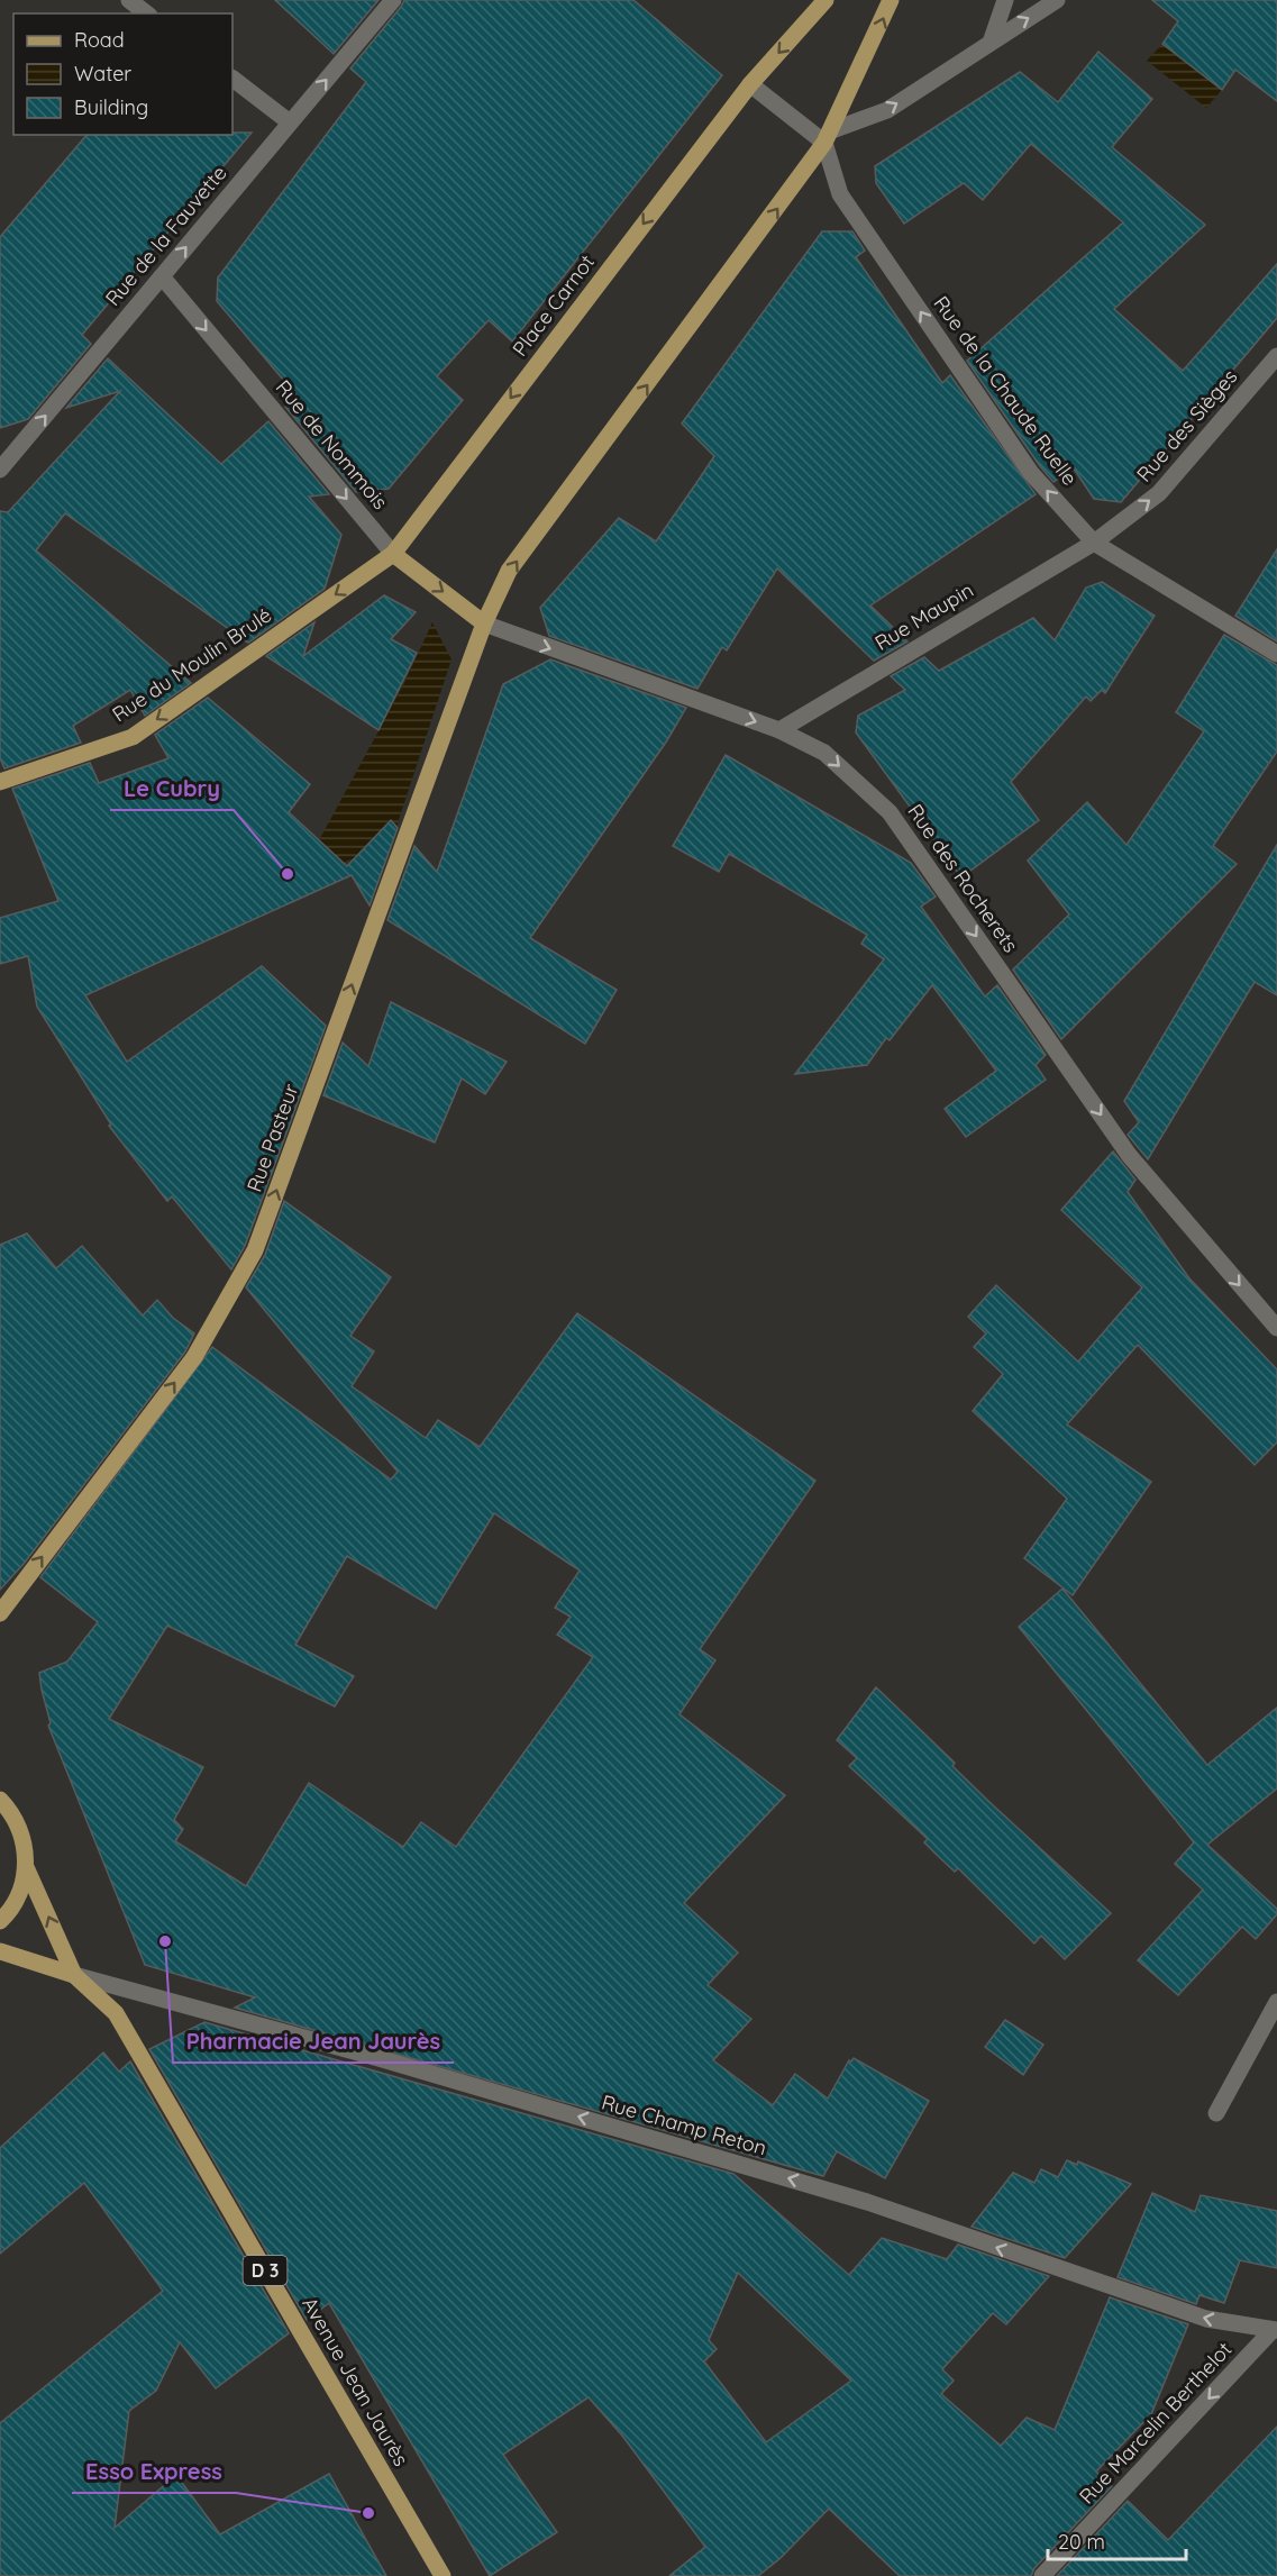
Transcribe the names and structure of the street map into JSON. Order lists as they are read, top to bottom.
{
  "streets": {
    "main road": [
      "Place Carnot",
      "Rue de Nommois",
      "Rue du Moulin Brulé",
      "Rue Pasteur",
      "D 3",
      "Avenue Jean Jaurès"
    ],
    "street": [
      "Rue de la Fauvette",
      "Rue de la Chaude Ruelle",
      "Rue des Sièges",
      "Rue Maupin",
      "Rue des Rocherets",
      "Rue Champ Reton",
      "Rue Marcelin Berthelot"
    ]
  },
  "crossings": [
    ["Rue de la Fauvette", "Rue de Nommois"],
    ["Place Carnot", "Rue de Nommois"],
    ["Place Carnot", "Rue du Moulin Brulé"],
    ["Rue de la Chaude Ruelle", "Rue des Sièges"],
    ["Rue de la Chaude Ruelle", "Rue Maupin"],
    ["Rue des Sièges", "Rue Maupin"],
    ["Rue de Nommois", "Rue du Moulin Brulé"],
    ["Rue de Nommois", "Rue des Rocherets"],
    ["Rue de Nommois", "Rue Pasteur"],
    ["Rue Maupin", "Rue des Rocherets"],
    ["Rue des Rocherets", "Rue Pasteur"],
    ["Rue Champ Reton", "Avenue Jean Jaurès"],
    ["Rue Champ Reton", "Rue Marcelin Berthelot"]
  ],
  "one_way": [
    "Rue de la Fauvette",
    "Rue de la Chaude Ruelle",
    "Rue des Sièges",
    "Rue de Nommois",
    "Rue du Moulin Brulé",
    "Rue des Rocherets",
    "Rue Pasteur",
    "Rue Champ Reton",
    "Rue Marcelin Berthelot"
  ],
  "places": ["Le Cubry", "Pharmacie Jean Jaurès", "Esso Express"],
  "legend": ["Road", "Water", "Building"],
  "scale_bar": "20 m"
}
